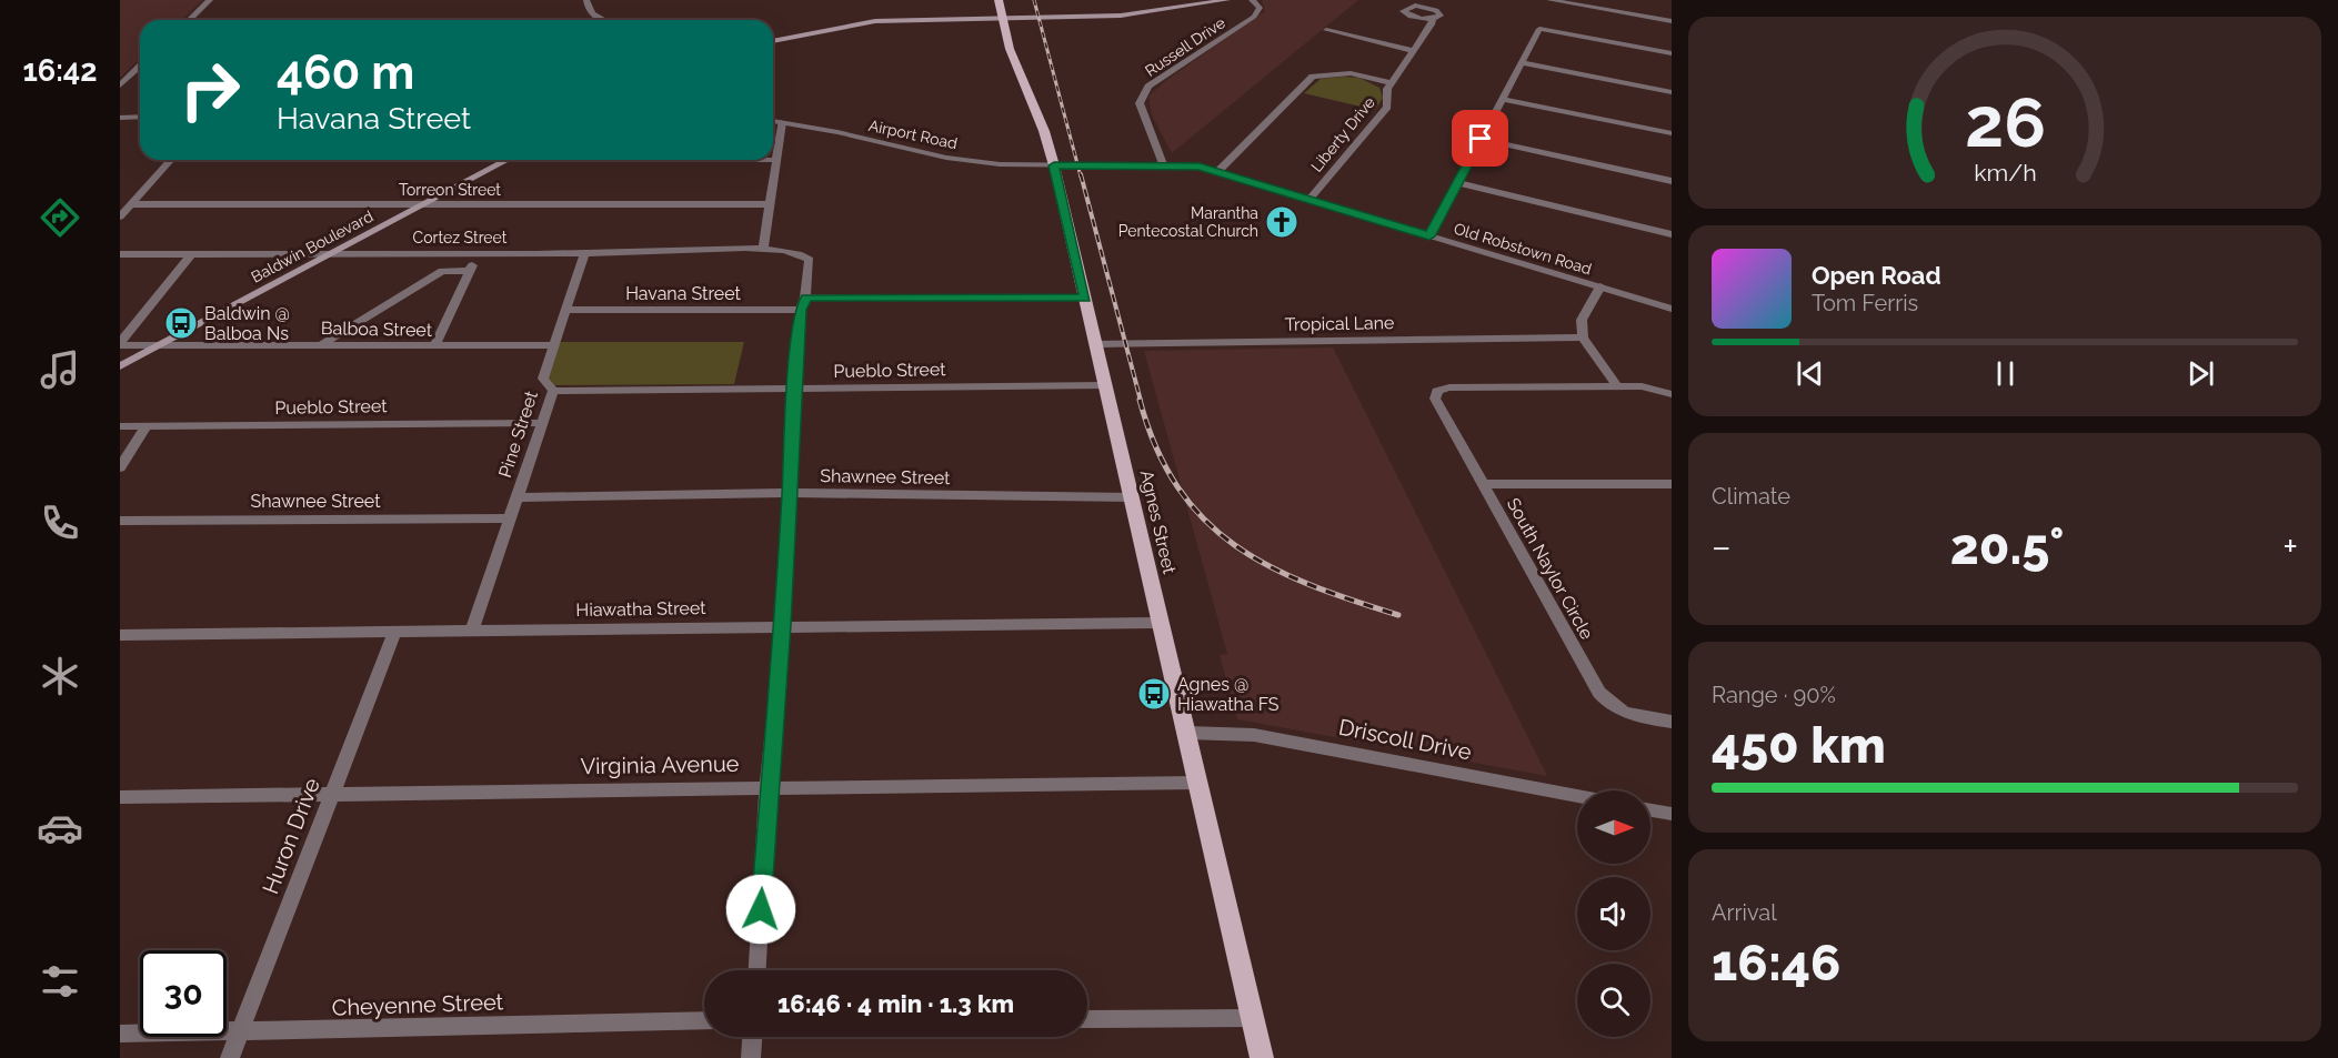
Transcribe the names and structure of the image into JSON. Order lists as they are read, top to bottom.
{
  "streets": {
    "main road": ["Baldwin Boulevard", "Agnes Street"],
    "street": [
      "Russell Drive",
      "Airport Road",
      "Liberty Drive",
      "Torreon Street",
      "Cortez Street",
      "Old Robstown Road",
      "Havana Street",
      "Tropical Lane",
      "Balboa Street",
      "Pueblo Street",
      "Pine Street",
      "Shawnee Street",
      "South Naylor Circle",
      "Hiawatha Street",
      "Driscoll Drive",
      "Virginia Avenue",
      "Huron Drive",
      "Cheyenne Street"
    ]
  },
  "crossings": [
    ["Russell Drive", "Old Robstown Road"],
    ["Airport Road", "Old Robstown Road"],
    ["Airport Road", "Agnes Street"],
    ["Liberty Drive", "Old Robstown Road"],
    ["Torreon Street", "Baldwin Boulevard"],
    ["Cortez Street", "Baldwin Boulevard"],
    ["Cortez Street", "Havana Street"],
    ["Cortez Street", "Pine Street"],
    ["Baldwin Boulevard", "Balboa Street"],
    ["Old Robstown Road", "Agnes Street"],
    ["Havana Street", "Pine Street"],
    ["Havana Street", "Agnes Street"],
    ["Tropical Lane", "Agnes Street"],
    ["Balboa Street", "Pine Street"],
    ["Pueblo Street", "Pine Street"],
    ["Pueblo Street", "Agnes Street"],
    ["Pine Street", "Shawnee Street"],
    ["Pine Street", "Hiawatha Street"],
    ["Shawnee Street", "Agnes Street"],
    ["Agnes Street", "Hiawatha Street"],
    ["Agnes Street", "Driscoll Drive"],
    ["Agnes Street", "Virginia Avenue"],
    ["Hiawatha Street", "Huron Drive"],
    ["Virginia Avenue", "Huron Drive"],
    ["Huron Drive", "Cheyenne Street"]
  ],
  "places": {
    "church": ["Marantha Pentecostal Church"],
    "bus stop": ["Baldwin @ Balboa Ns", "Agnes @ Hiawatha FS"]
  },
  "north": "right",
  "page": {
    "tabs": "16:42",
    "turn": ["460 m", "Havana Street"],
    "song": ["Open Road", "Tom Ferris"],
    "tile": [
      "Climate",
      ["Range · 90%", "450 km"],
      ["Arrival", "16:46"]
    ],
    "heat": ["−", "20.5°", "+"],
    "limit": "30",
    "trip": "16:46 · 4 min · 1.3 km",
    "gauge": ["26", "km/h"]
  }
}
